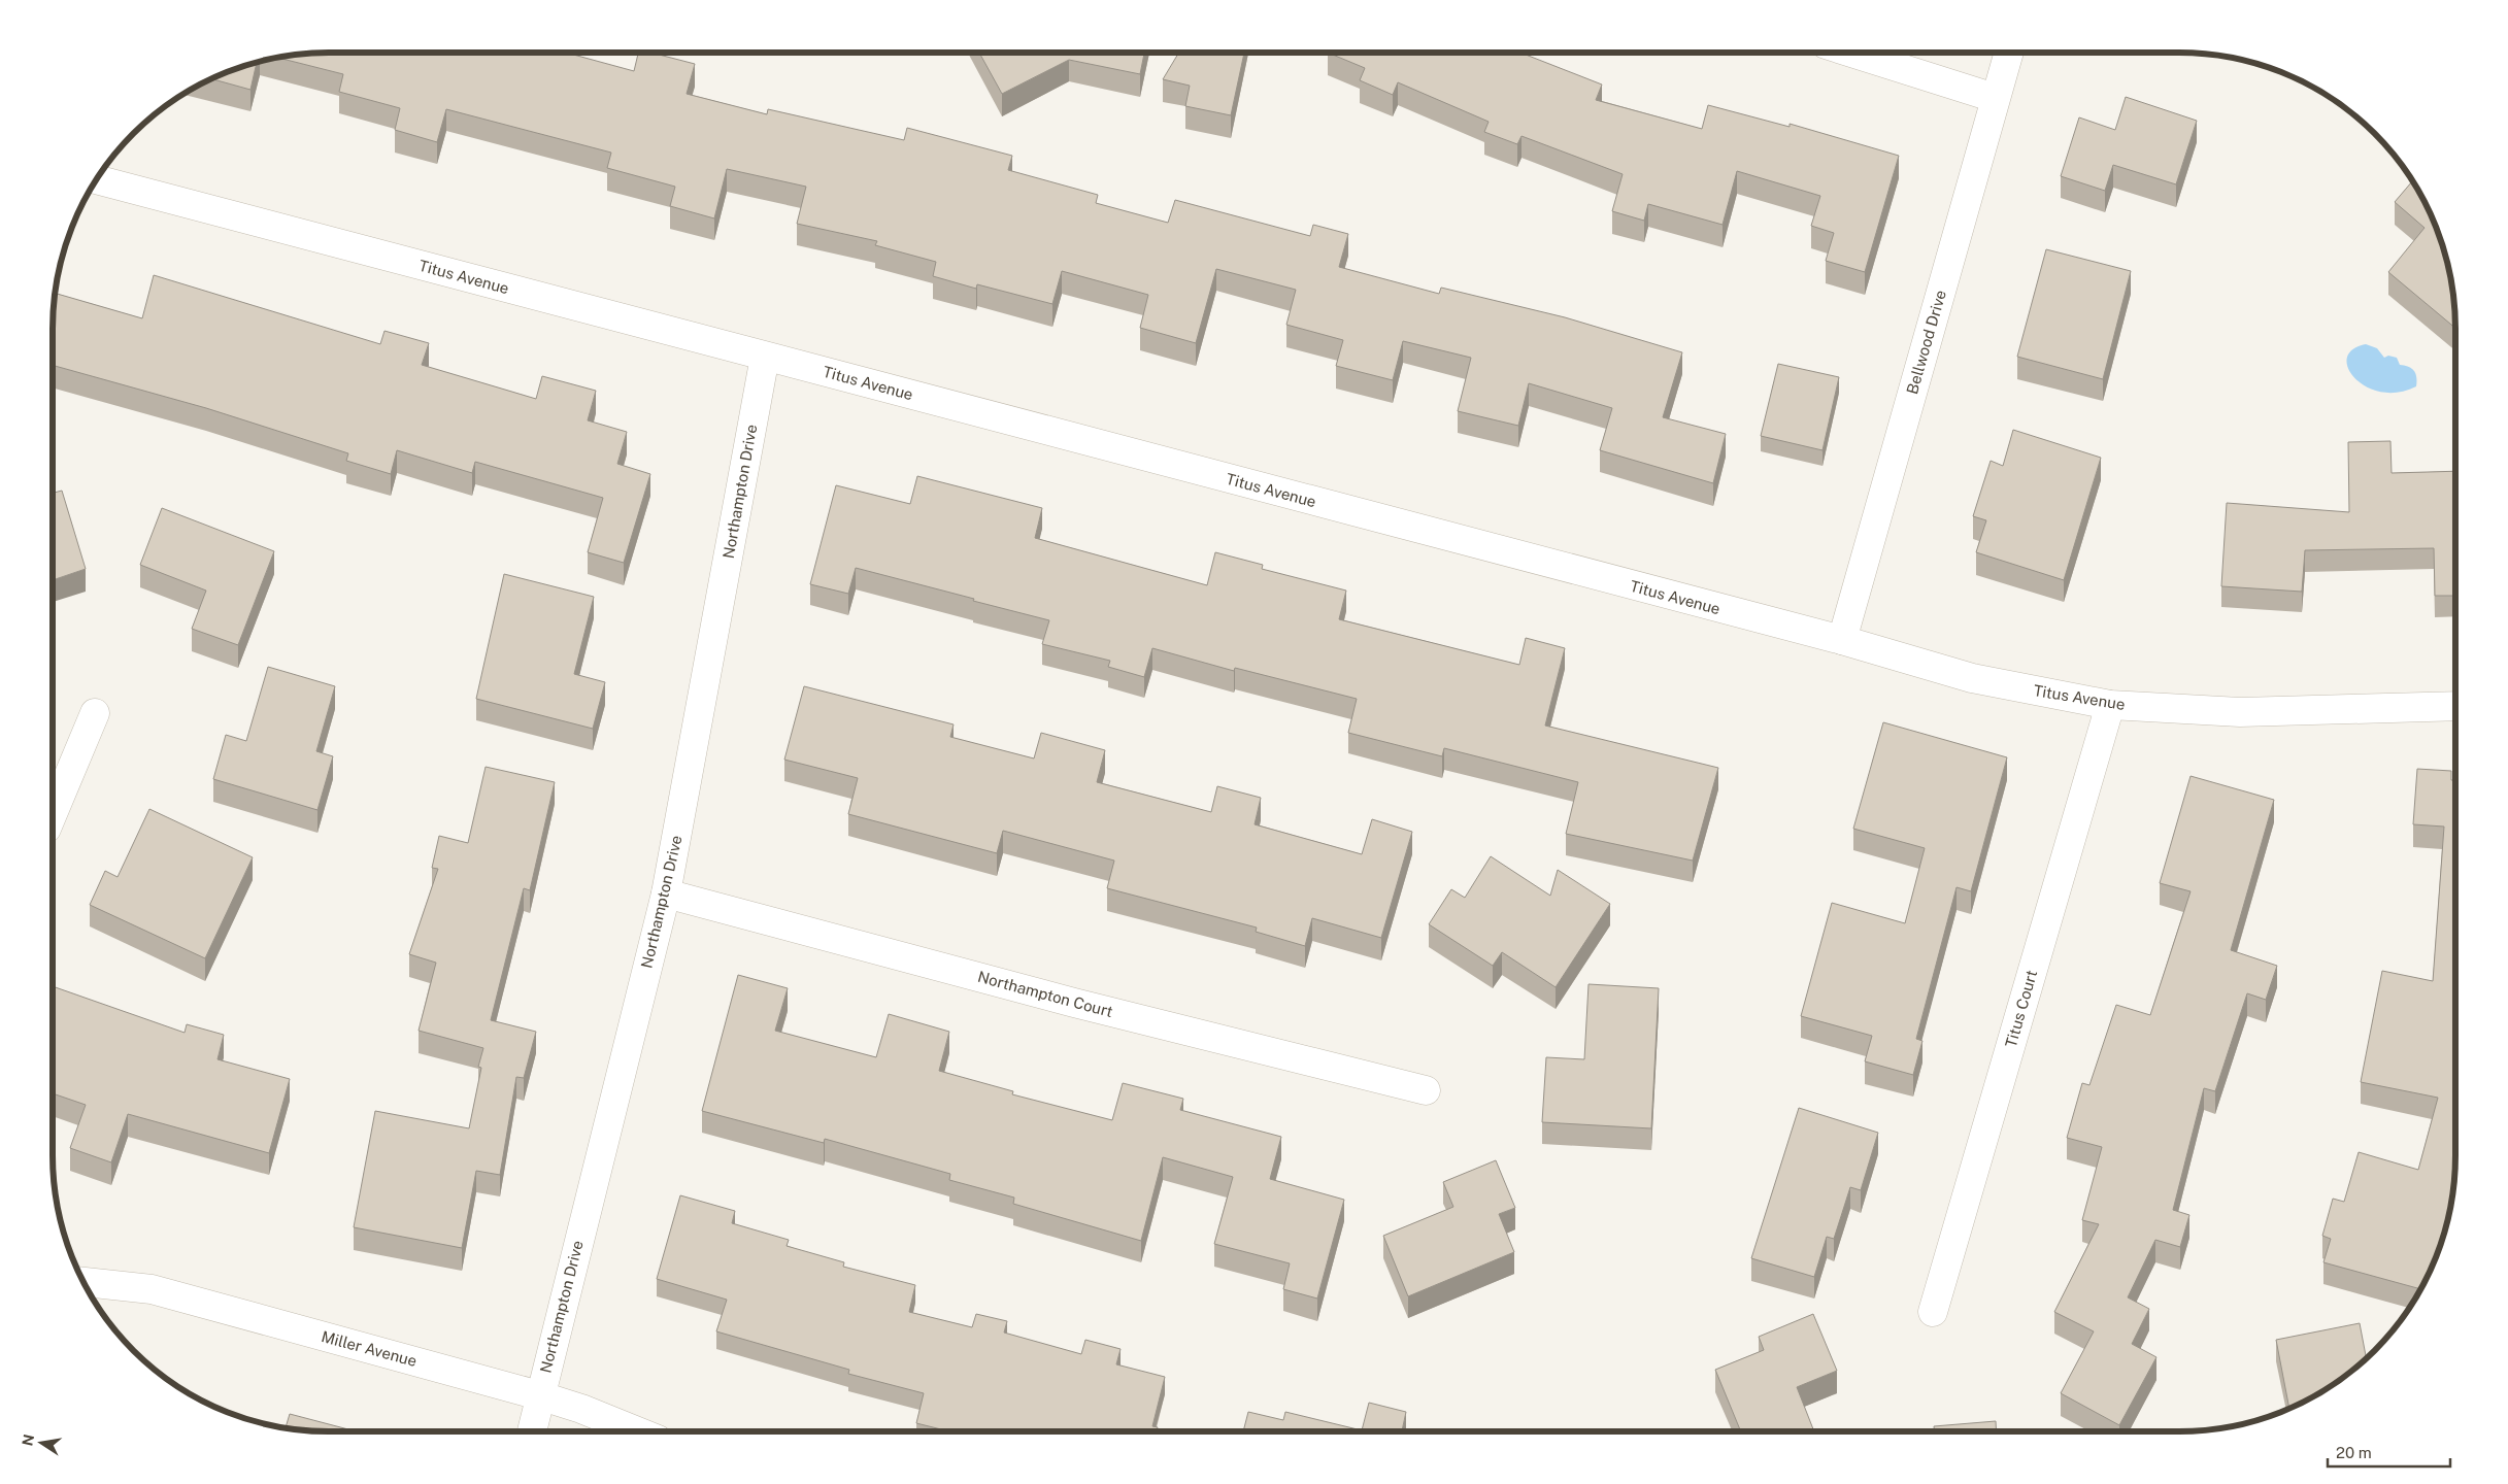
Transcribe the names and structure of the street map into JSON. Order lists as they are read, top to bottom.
{
  "streets": {
    "street": [
      "Titus Avenue",
      "Bellwood Drive",
      "Northampton Drive",
      "Northampton Court",
      "Titus Court",
      "Miller Avenue"
    ]
  },
  "crossings": [
    ["Titus Avenue", "Bellwood Drive"],
    ["Titus Avenue", "Northampton Drive"],
    ["Titus Avenue", "Titus Court"],
    ["Northampton Drive", "Northampton Court"],
    ["Northampton Drive", "Miller Avenue"]
  ],
  "scale_bar": "20 m",
  "north": "left"
}
